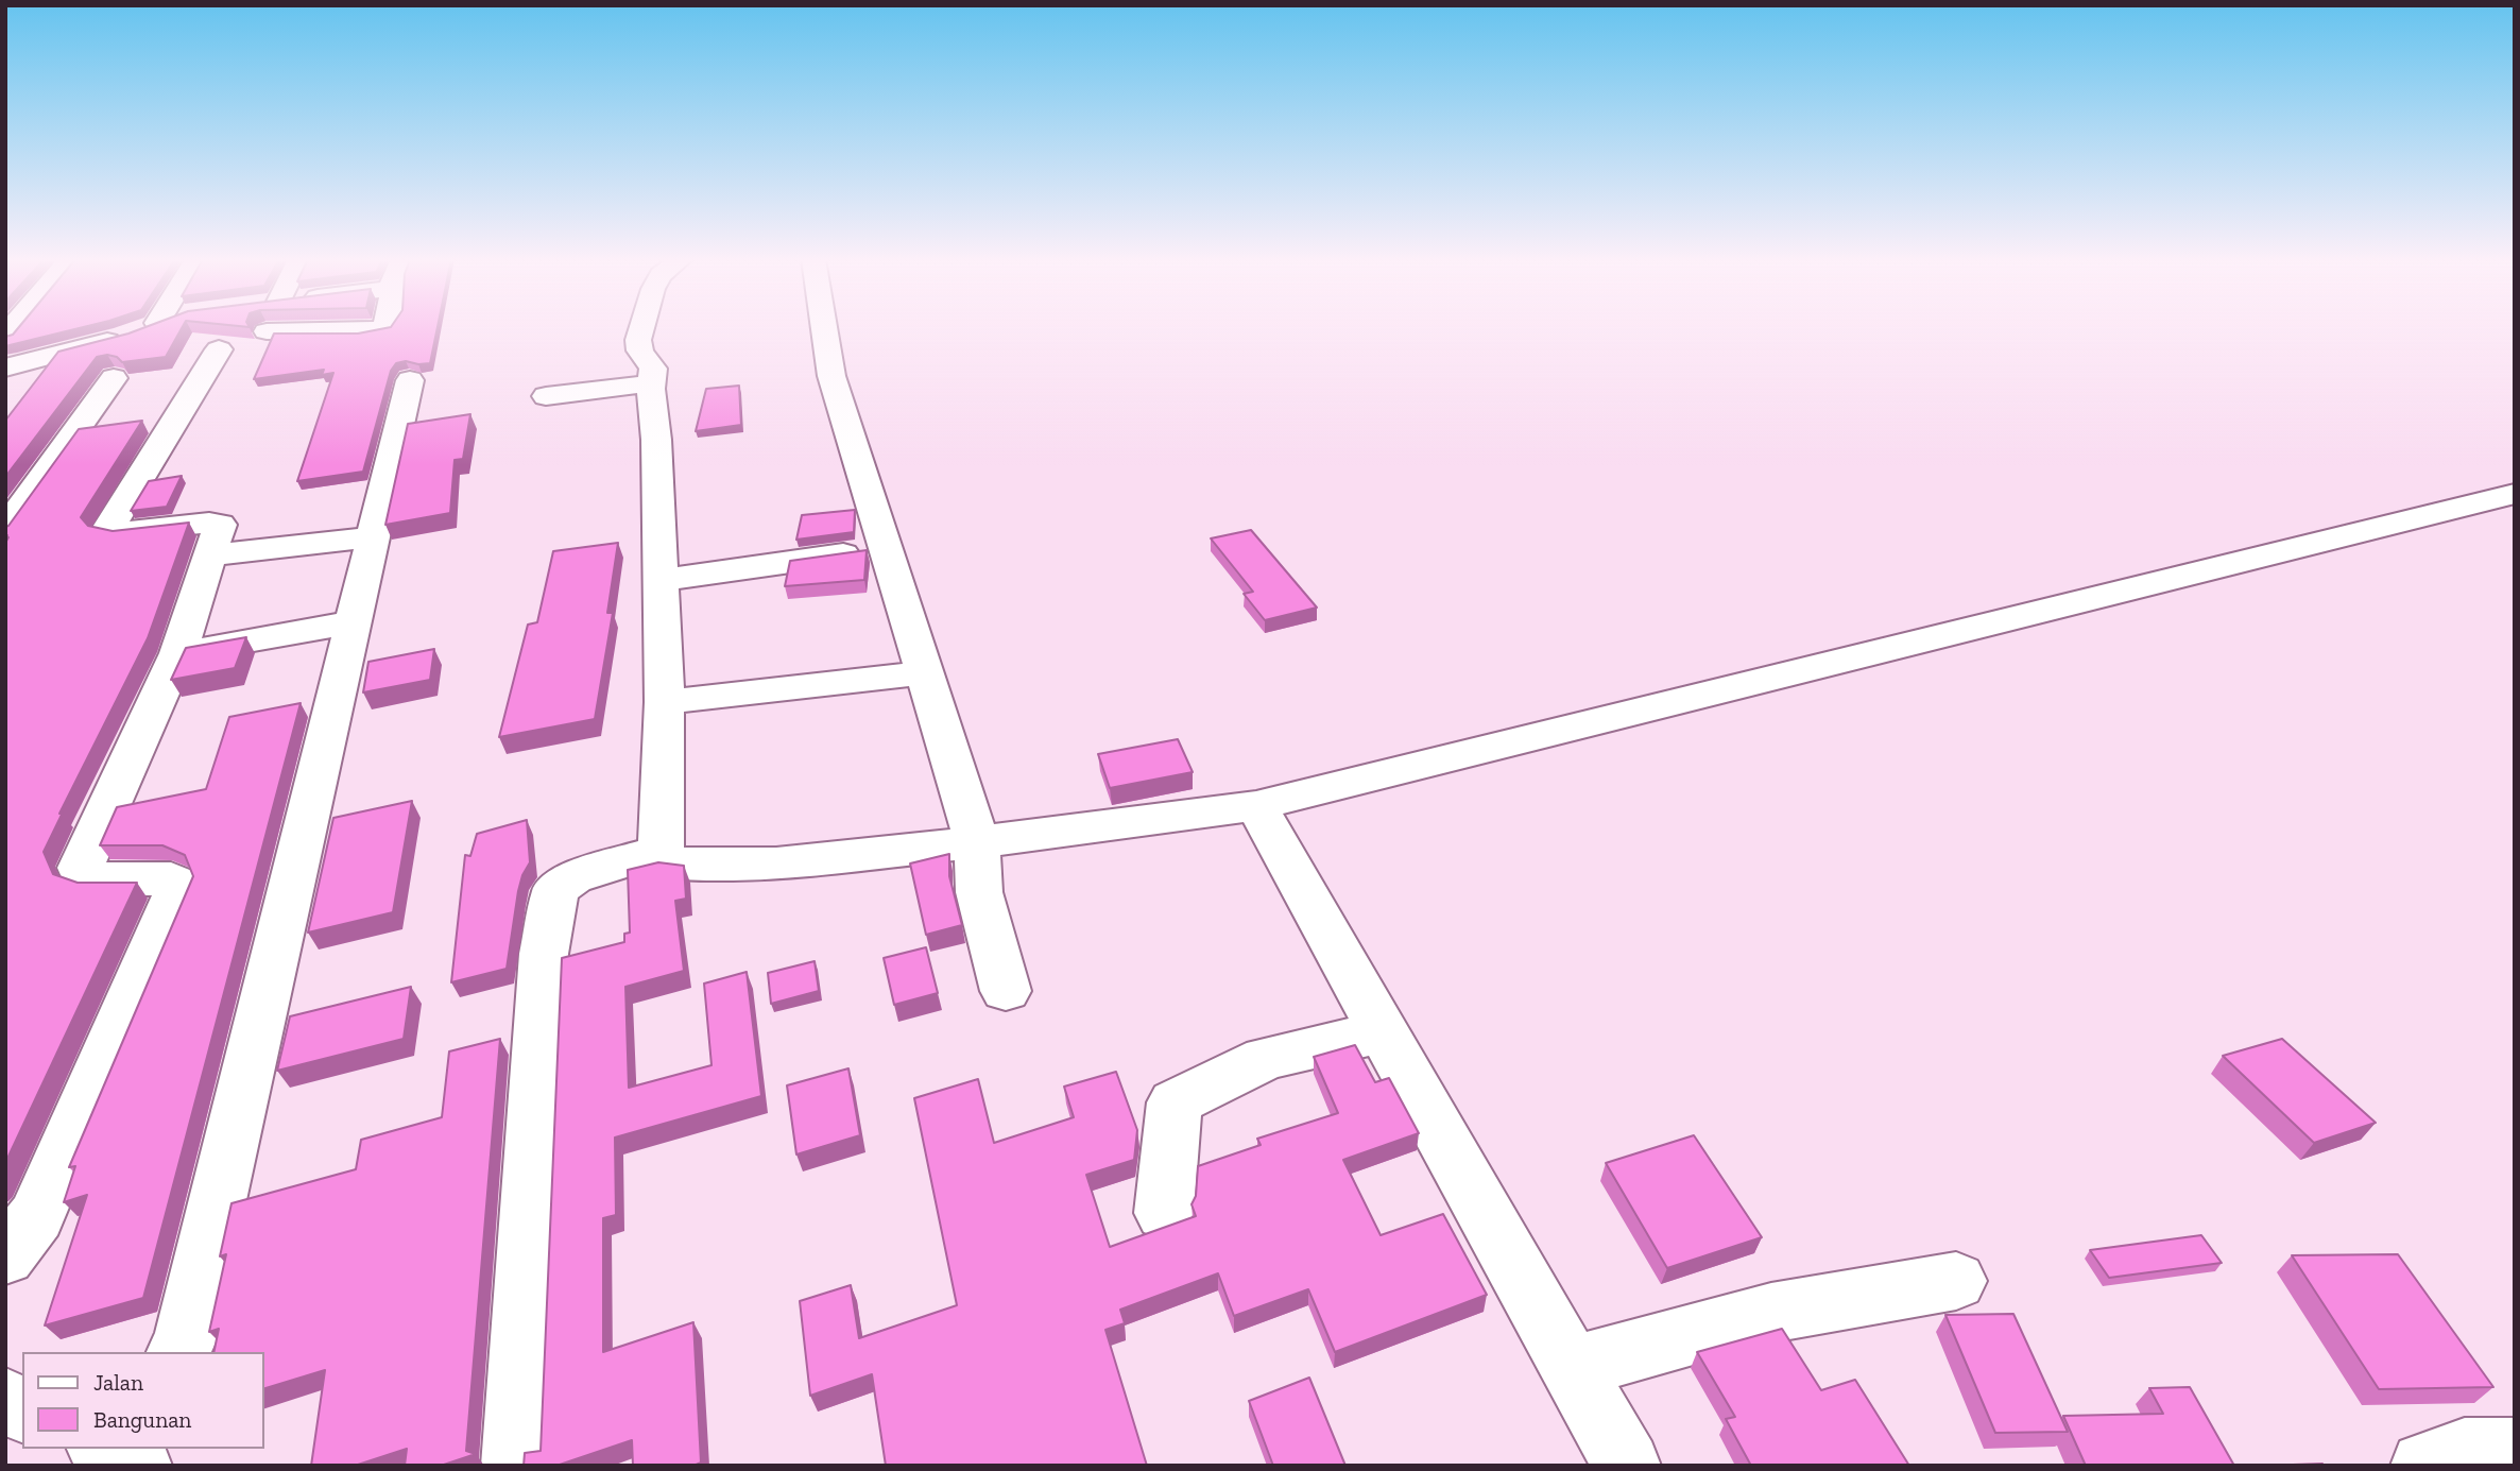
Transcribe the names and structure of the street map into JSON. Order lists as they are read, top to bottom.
{
  "legend": ["Jalan", "Bangunan"]
}
